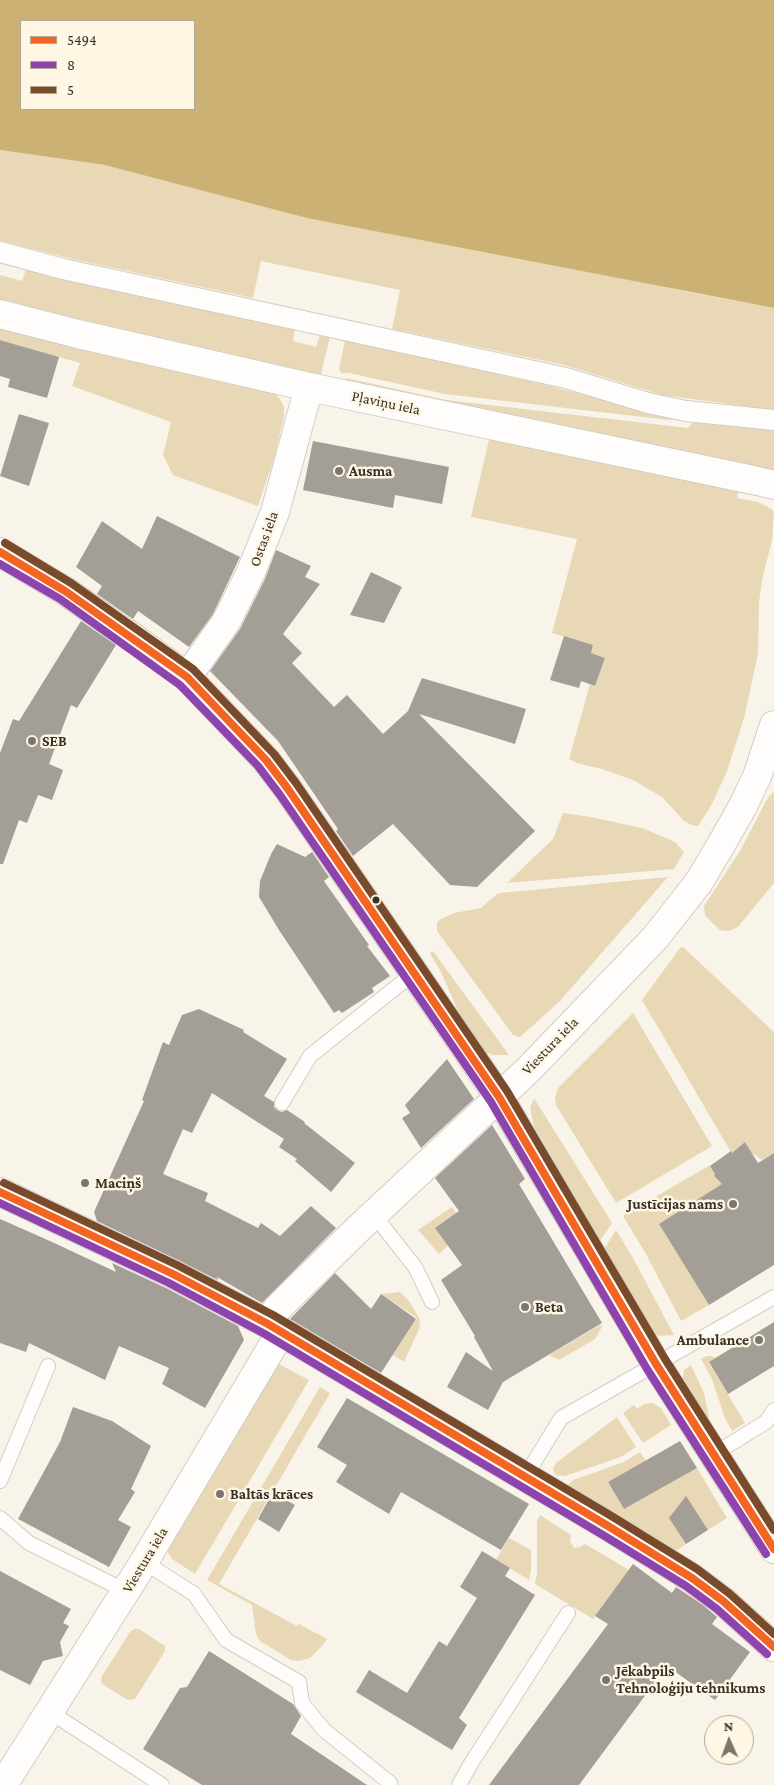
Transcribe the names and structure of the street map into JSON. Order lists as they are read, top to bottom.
{
  "streets": {
    "street": ["Pļaviņu iela", "Ostas iela", "Viestura iela"]
  },
  "crossings": [
    ["Pļaviņu iela", "Ostas iela"]
  ],
  "places": [
    "Ausma",
    "SEB",
    "Maciņš",
    "Justīcijas nams",
    "Beta",
    "Ambulance",
    "Baltās krāces",
    "Jēkabpils Tehnoloģiju tehnikums"
  ],
  "lines": ["transit line 5", "transit line 5494", "transit line 8"],
  "legend": ["5494", "8", "5"],
  "north": "top"
}
